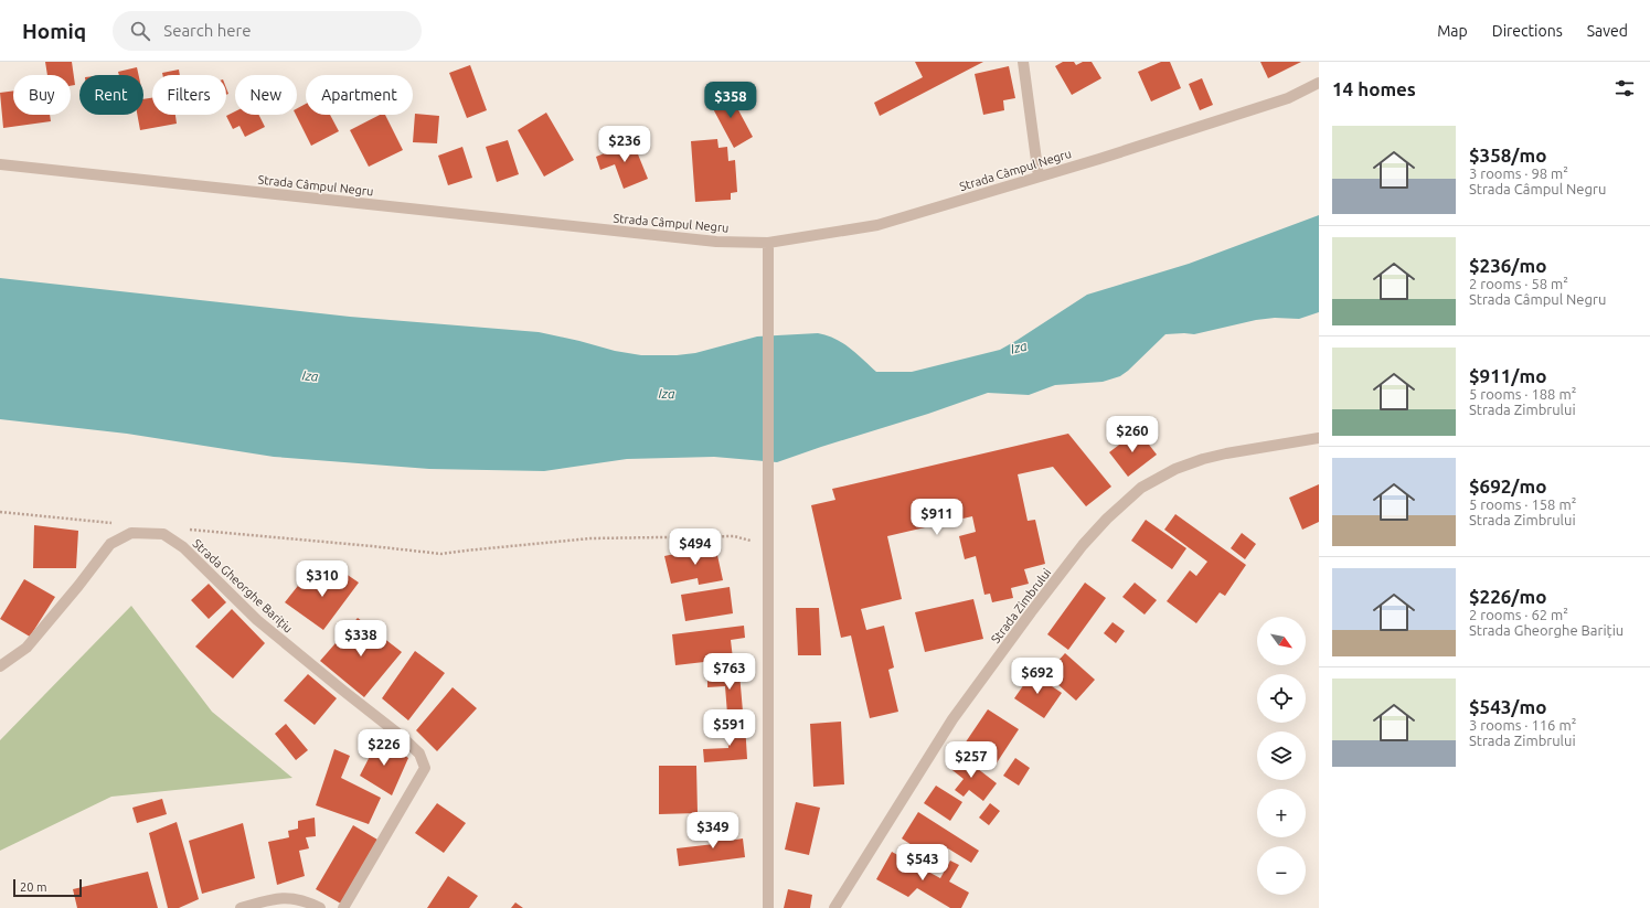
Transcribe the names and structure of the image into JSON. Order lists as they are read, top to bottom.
{
  "streets": {
    "street": ["Strada Câmpul Negru", "Strada Gheorghe Barițiu", "Strada Zimbrului"]
  },
  "water": ["Iza"],
  "scale_bar": "20 m",
  "north": "bottom right",
  "page": {
    "header": "Homiq",
    "search": "Search here",
    "nav": ["Map", "Directions", "Saved"],
    "heading": "14 homes",
    "chip": [
      "Buy",
      "Rent",
      "Filters",
      "New",
      "Apartment"
    ],
    "price": [
      "$358",
      "$236",
      "$260",
      "$911",
      "$494",
      "$310",
      "$338",
      "$763",
      "$692",
      "$591",
      "$226",
      "$257",
      "$349",
      "$543"
    ],
    "list": [
      {
        "name": "$358/mo",
        "note": "3 rooms · 98 m² · Strada Câmpul Negru"
      },
      {
        "name": "$236/mo",
        "note": "2 rooms · 58 m² · Strada Câmpul Negru"
      },
      {
        "name": "$911/mo",
        "note": "5 rooms · 188 m² · Strada Zimbrului"
      },
      {
        "name": "$692/mo",
        "note": "5 rooms · 158 m² · Strada Zimbrului"
      },
      {
        "name": "$226/mo",
        "note": "2 rooms · 62 m² · Strada Gheorghe Barițiu"
      },
      {
        "name": "$543/mo",
        "note": "3 rooms · 116 m² · Strada Zimbrului"
      }
    ],
    "map_buttons": ["+", "−"],
    "scale": "20 m"
  }
}
